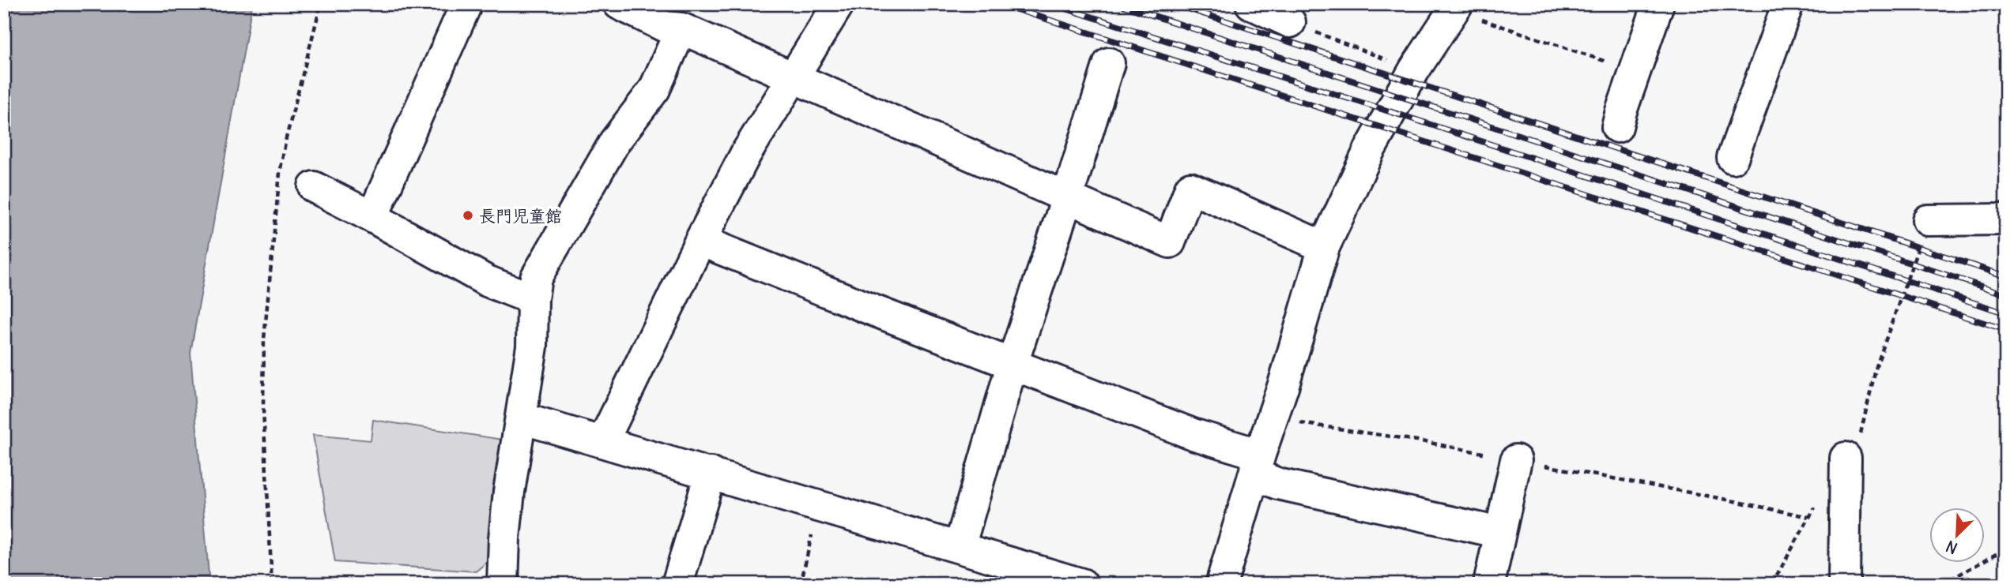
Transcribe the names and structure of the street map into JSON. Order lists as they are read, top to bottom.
{
  "places": ["長門児童館"],
  "north": "bottom left"
}
